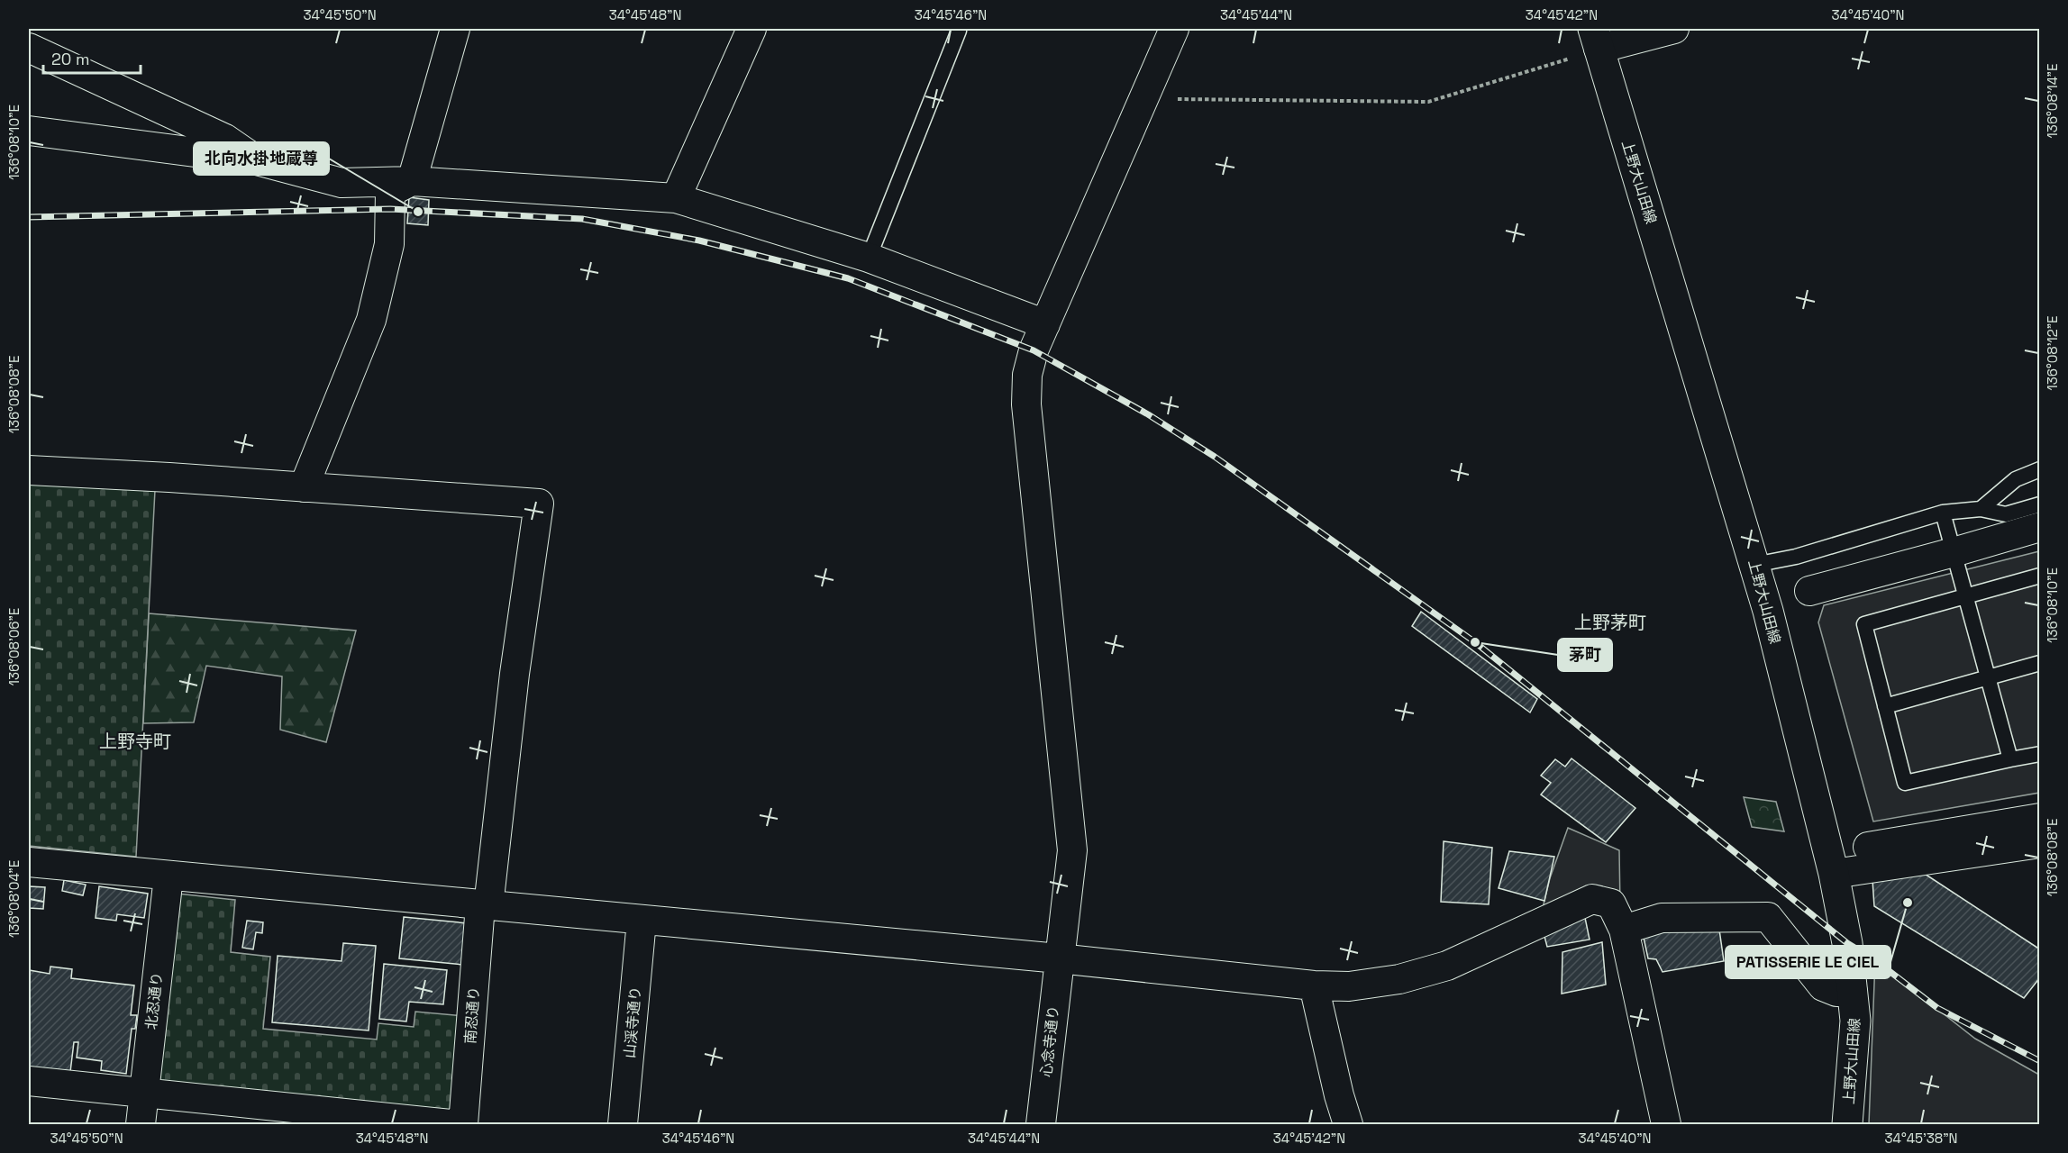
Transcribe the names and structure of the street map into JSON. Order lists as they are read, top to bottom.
{
  "streets": {
    "main road": ["上野大山田線"],
    "street": [
      "北忍通り",
      "南忍通り",
      "山渓寺通り",
      "心念寺通り"
    ]
  },
  "districts": ["上野茅町", "上野寺町"],
  "places": ["北向水掛地蔵尊", "茅町", "PATISSERIE LE CIEL"],
  "scale_bar": "20 m",
  "coordinates": [
    "34°45'50\"N",
    "34°45'48\"N",
    "34°45'46\"N",
    "34°45'44\"N",
    "34°45'42\"N",
    "34°45'40\"N",
    "136°08'14\"E",
    "136°08'10\"E",
    "136°08'12\"E",
    "136°08'08\"E",
    "136°08'06\"E",
    "136°08'04\"E",
    "34°45'38\"N"
  ]
}
